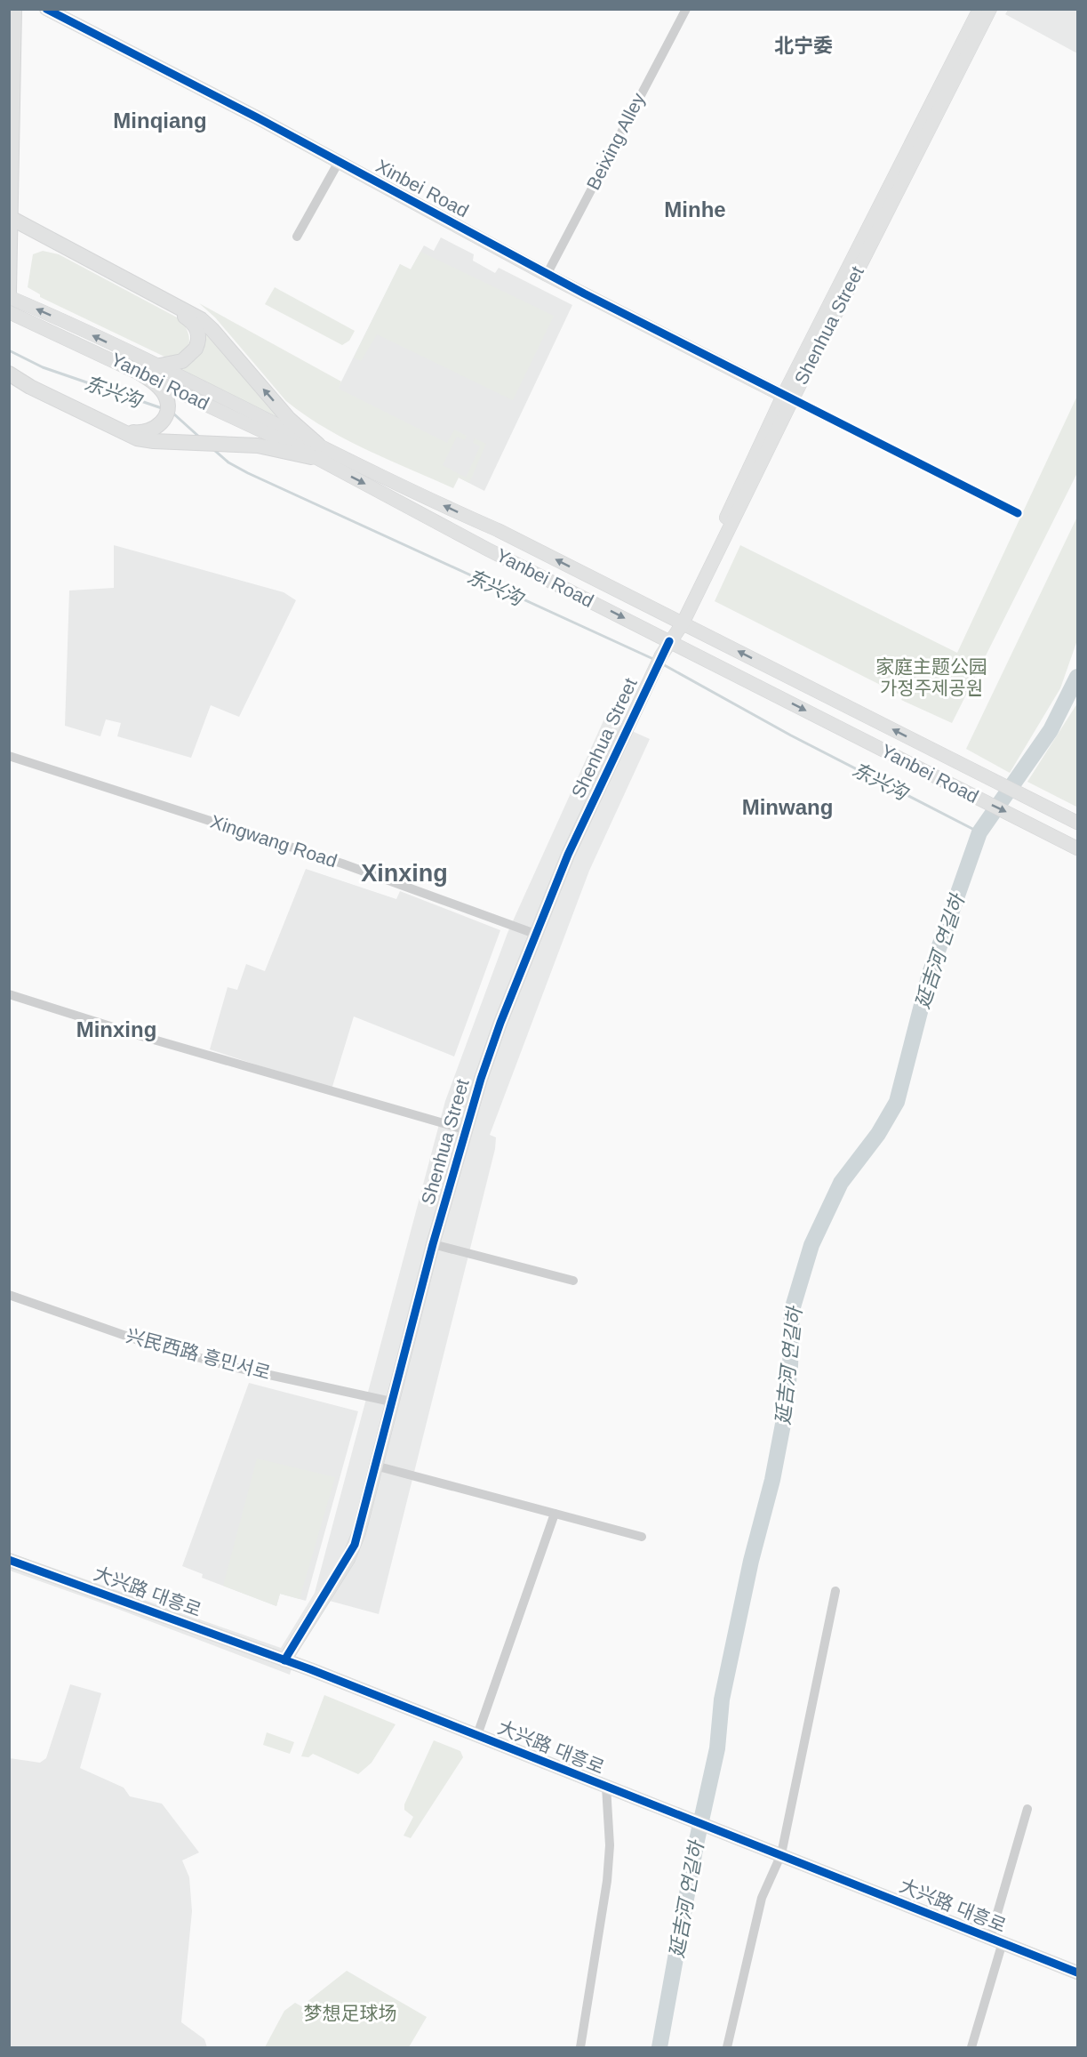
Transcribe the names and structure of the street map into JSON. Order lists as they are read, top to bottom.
{
  "streets": {
    "main road": [
      "Xinbei Road",
      "Shenhua Street",
      "Yanbei Road",
      "大兴路 대흥로"
    ],
    "street": ["Beixing Alley", "Xingwang Road", "兴民西路 흥민서로"]
  },
  "crossings": [
    ["Beixing Alley", "Xinbei Road"],
    ["Xinbei Road", "Shenhua Street"],
    ["Shenhua Street", "Yanbei Road"],
    ["Shenhua Street", "Xingwang Road"],
    ["Shenhua Street", "兴民西路 흥민서로"],
    ["Shenhua Street", "大兴路 대흥로"]
  ],
  "districts": [
    "北宁委",
    "Minqiang",
    "Minhe",
    "Minwang",
    "Xinxing",
    "Minxing"
  ],
  "water": ["东兴沟", "延吉河 연길하"],
  "parks": ["家庭主题公园 가정주제공원", "梦想足球场"]
}
